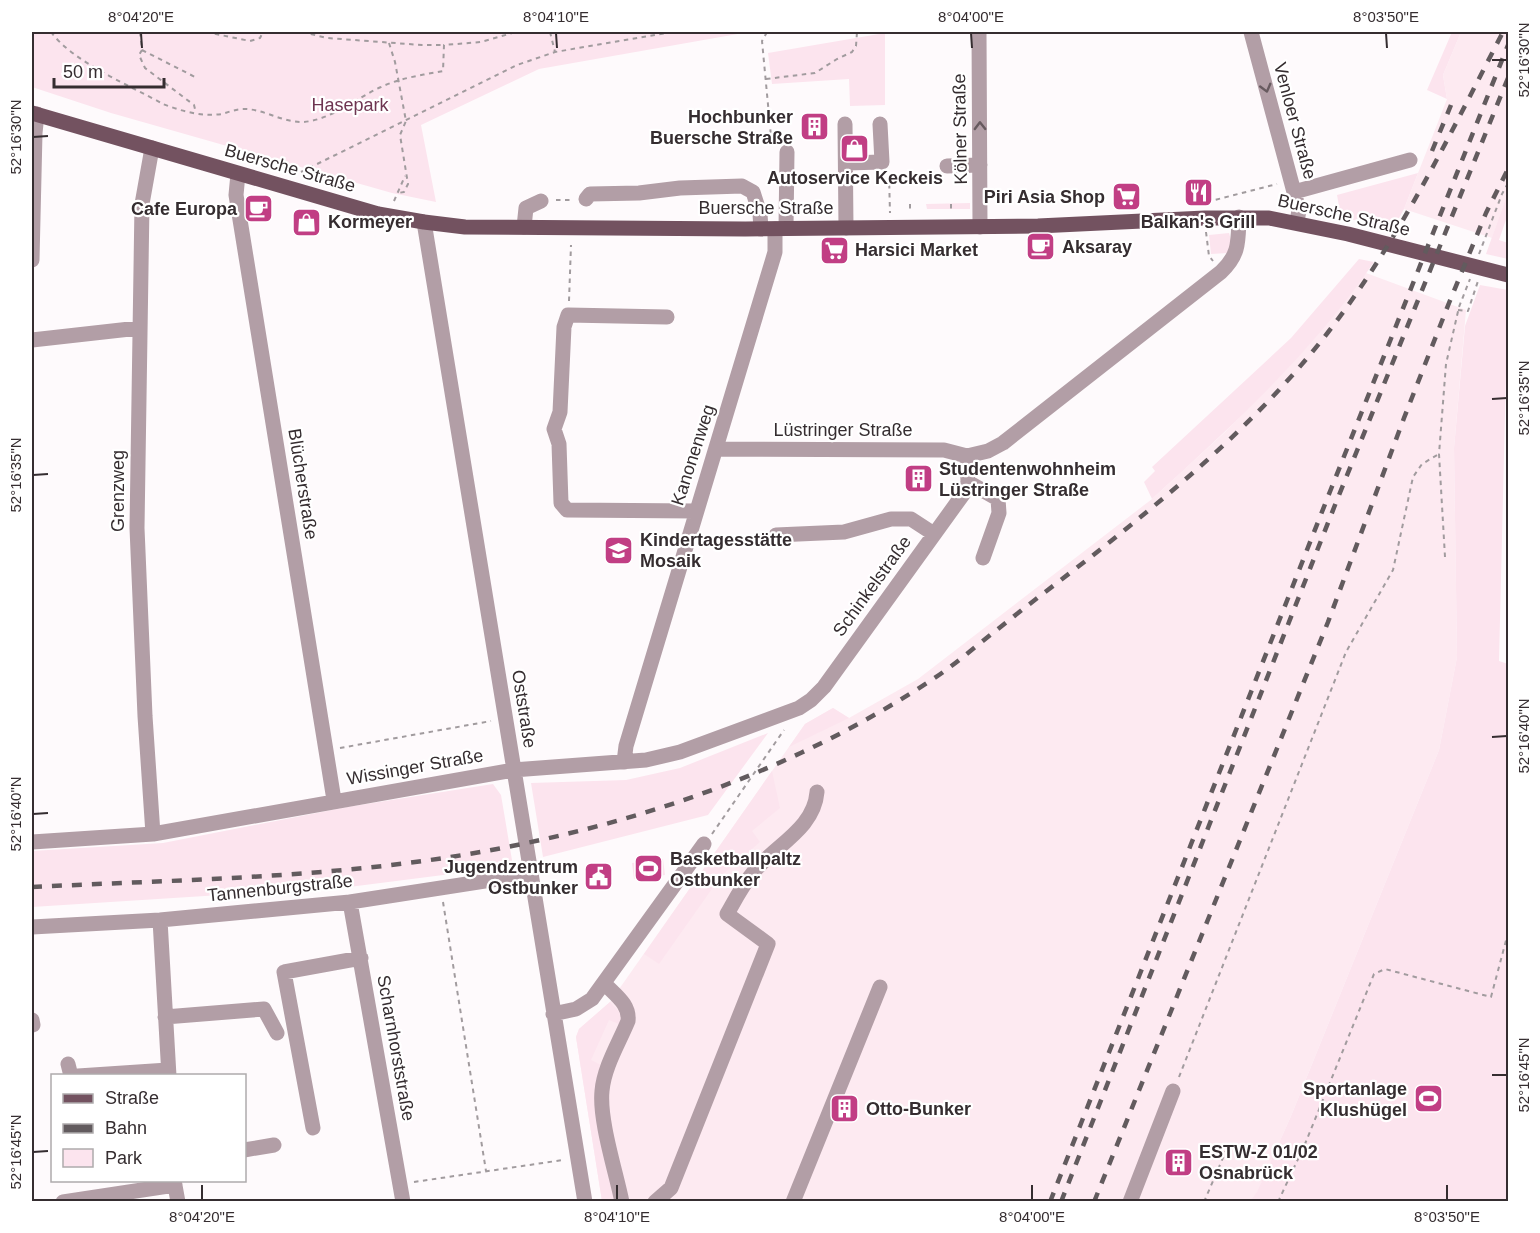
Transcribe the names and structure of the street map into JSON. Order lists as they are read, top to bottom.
{
  "streets": {
    "main road": ["Buersche Straße"],
    "street": [
      "Venloer Straße",
      "Kölner Straße",
      "Lüstringer Straße",
      "Kanonenweg",
      "Blücherstraße",
      "Grenzweg",
      "Schinkelstraße",
      "Oststraße",
      "Wissinger Straße",
      "Tannenburgstraße",
      "Scharnhorststraße"
    ]
  },
  "crossings": [
    ["Venloer Straße", "Buersche Straße"],
    ["Kölner Straße", "Buersche Straße"],
    ["Buersche Straße", "Kanonenweg"],
    ["Buersche Straße", "Blücherstraße"],
    ["Buersche Straße", "Grenzweg"],
    ["Buersche Straße", "Oststraße"],
    ["Lüstringer Straße", "Kanonenweg"],
    ["Kanonenweg", "Wissinger Straße"],
    ["Blücherstraße", "Wissinger Straße"],
    ["Grenzweg", "Wissinger Straße"],
    ["Schinkelstraße", "Wissinger Straße"],
    ["Oststraße", "Wissinger Straße"],
    ["Oststraße", "Tannenburgstraße"],
    ["Tannenburgstraße", "Scharnhorststraße"]
  ],
  "one_way": ["Venloer Straße"],
  "parks": ["Hasepark"],
  "places": {
    "building": [
      "Hochbunker Buersche Straße",
      "Studentenwohnheim Lüstringer Straße",
      "Otto-Bunker",
      "ESTW-Z 01/02 Osnabrück"
    ],
    "shop": ["Autoservice Keckeis", "Kormeyer"],
    "restaurant": ["Balkan's Grill"],
    "supermarket": ["Piri Asia Shop", "Harsici Market"],
    "cafe": ["Cafe Europa", "Aksaray"],
    "school or university": ["Kindertagesstätte Mosaik"],
    "sports": ["Basketballpaltz Ostbunker", "Sportanlage Klushügel"],
    "public building": ["Jugendzentrum Ostbunker"]
  },
  "legend": ["Straße", "Bahn", "Park"],
  "scale_bar": "50 m",
  "coordinates": [
    "8°04'20\"E",
    "8°04'10\"E",
    "8°04'00\"E",
    "8°03'50\"E",
    "52°16'30\"N",
    "52°16'35\"N",
    "52°16'40\"N",
    "52°16'45\"N"
  ]
}
